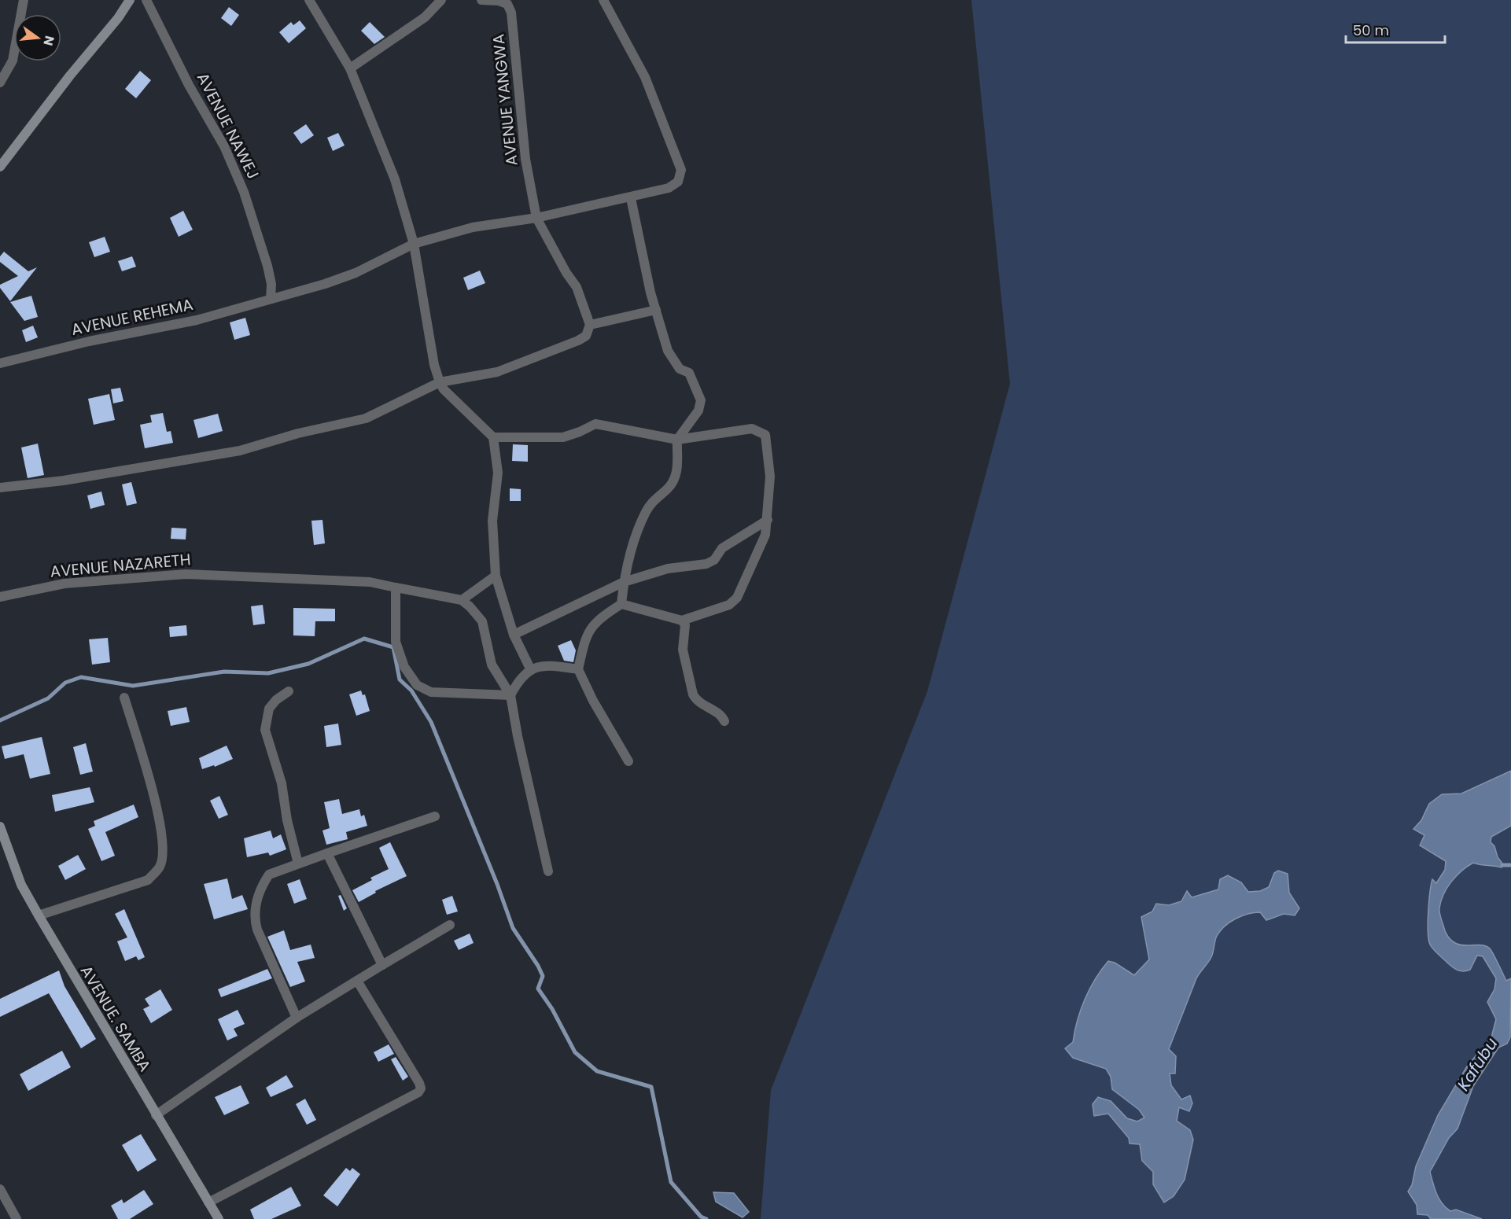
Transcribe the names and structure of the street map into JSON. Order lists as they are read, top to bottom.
{
  "streets": {
    "street": [
      "AVENUE YANGWA",
      "AVENUE NAWEJ",
      "AVENUE REHEMA",
      "AVENUE NAZARETH",
      "AVENUE. SAMBA"
    ]
  },
  "crossings": [
    ["AVENUE YANGWA", "AVENUE REHEMA"],
    ["AVENUE NAWEJ", "AVENUE REHEMA"]
  ],
  "water": ["Kafubu"],
  "scale_bar": "50 m",
  "north": "right"
}
